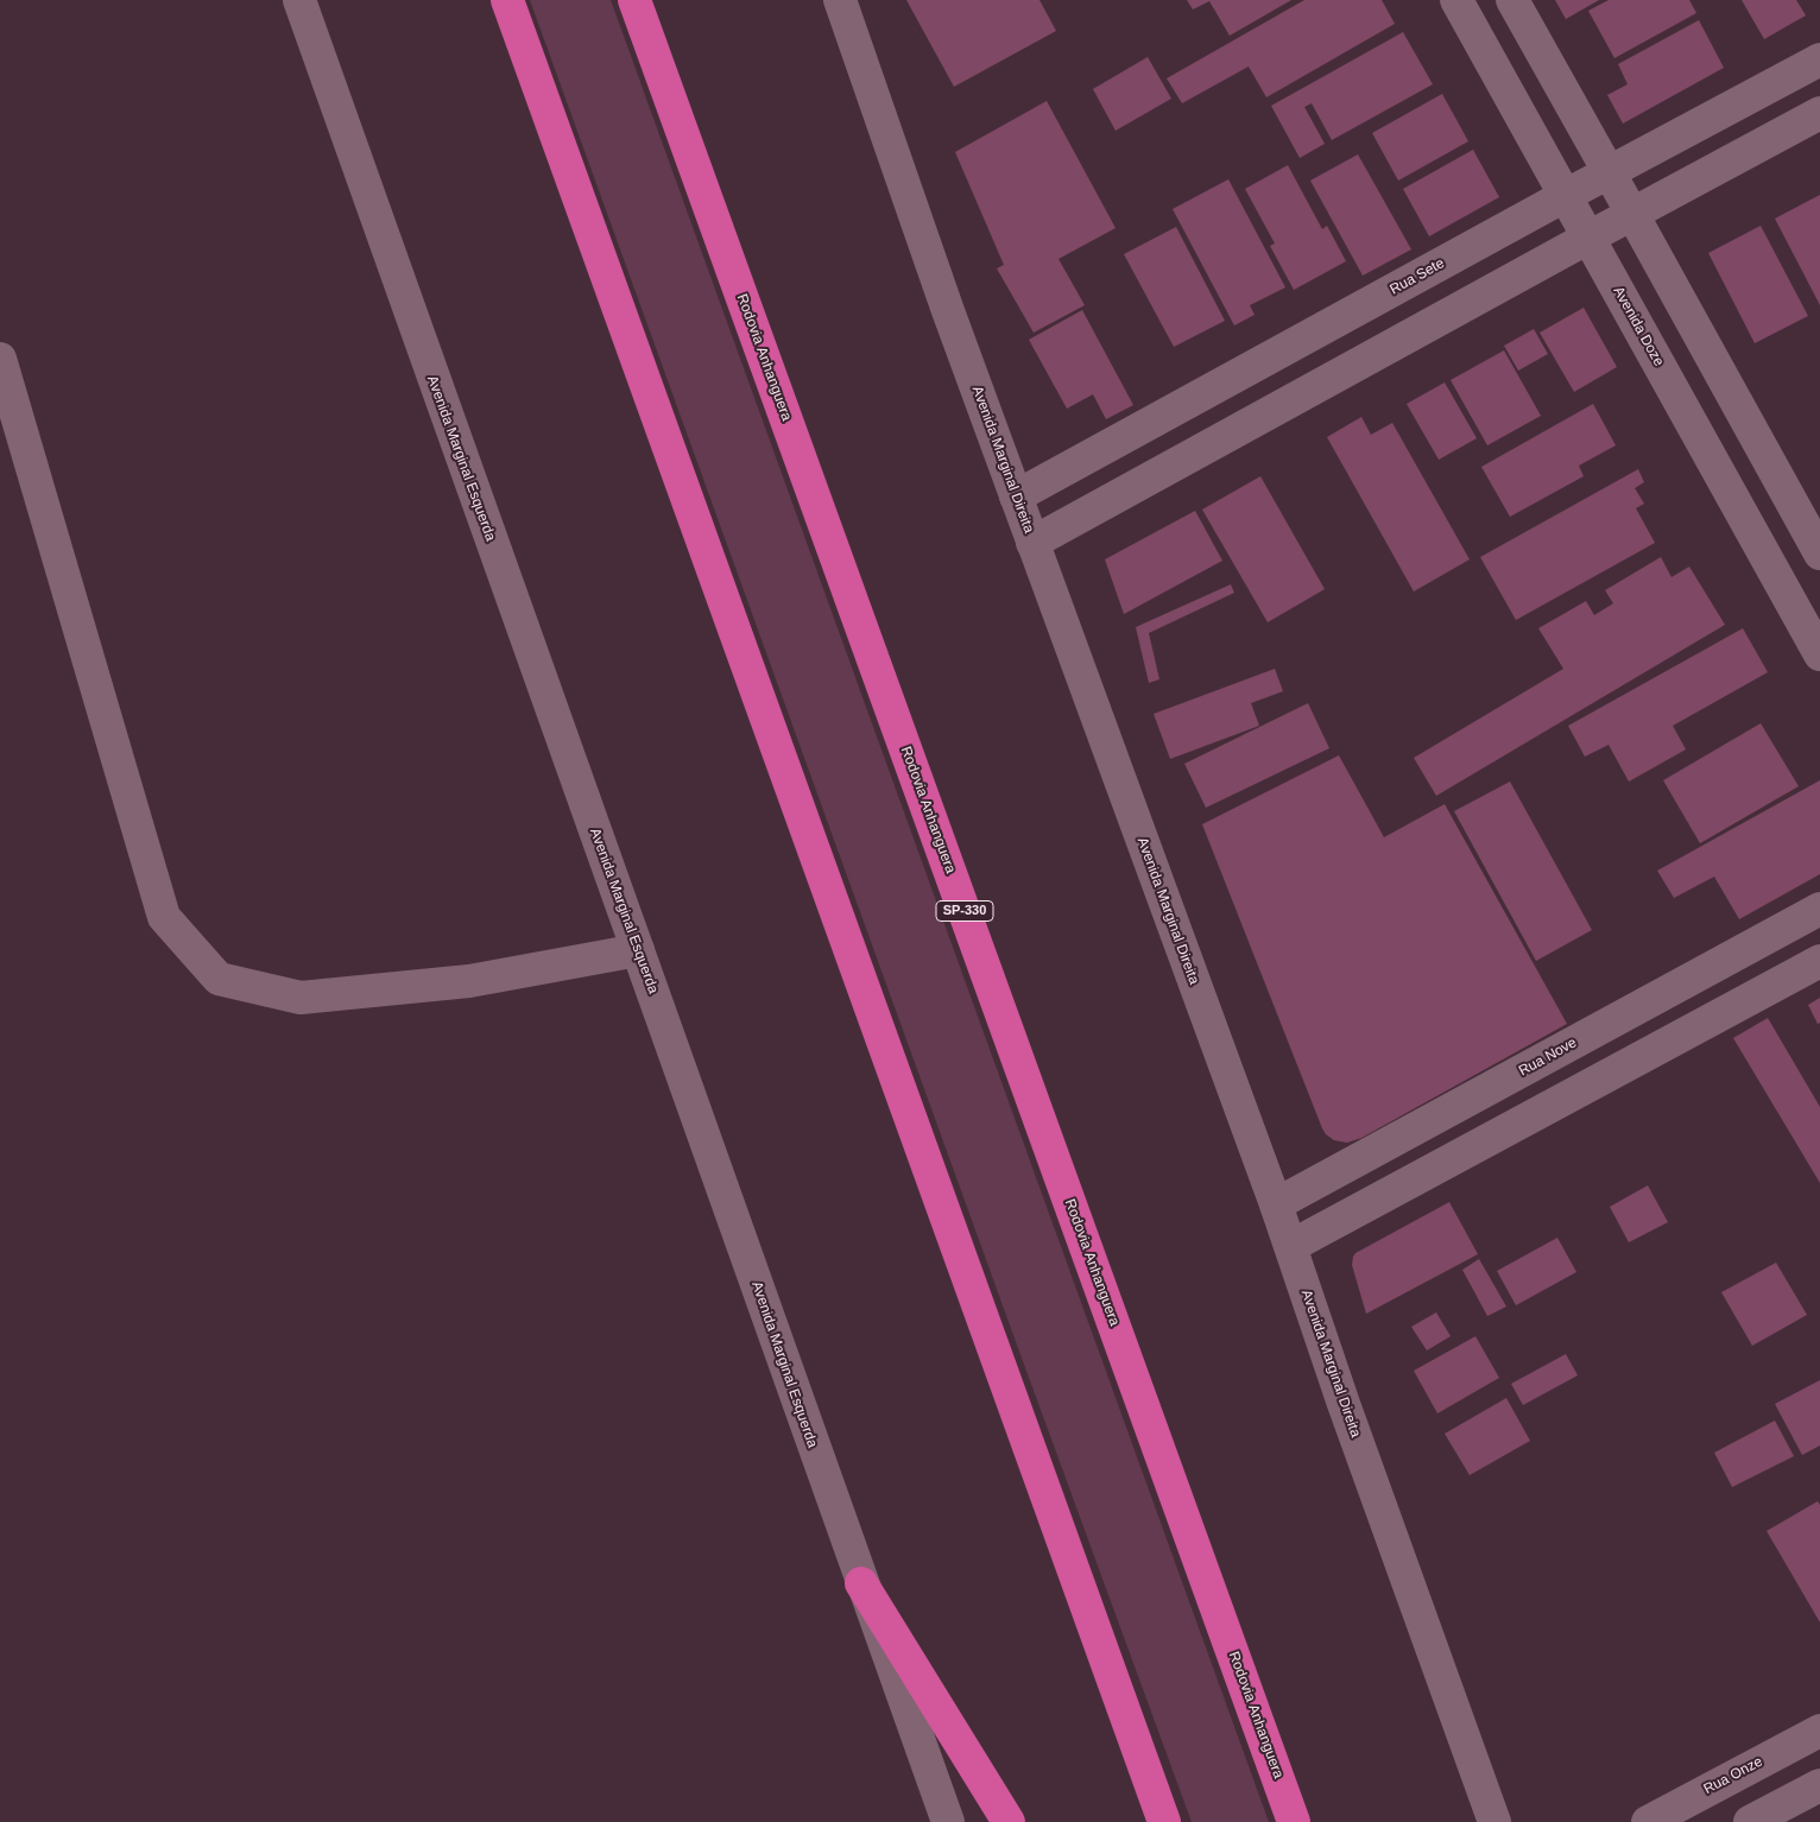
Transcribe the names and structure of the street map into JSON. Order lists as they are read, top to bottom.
{
  "streets": {
    "highway": ["Rodovia Anhanguera", "SP-330"],
    "street": [
      "Rua Sete",
      "Avenida Doze",
      "Avenida Marginal Esquerda",
      "Avenida Marginal Direita",
      "Rua Nove",
      "Rua Onze"
    ]
  },
  "crossings": [
    ["Rua Sete", "Avenida Doze"],
    ["Rua Sete", "Avenida Marginal Direita"],
    ["Avenida Marginal Direita", "Rua Nove"]
  ]
}
